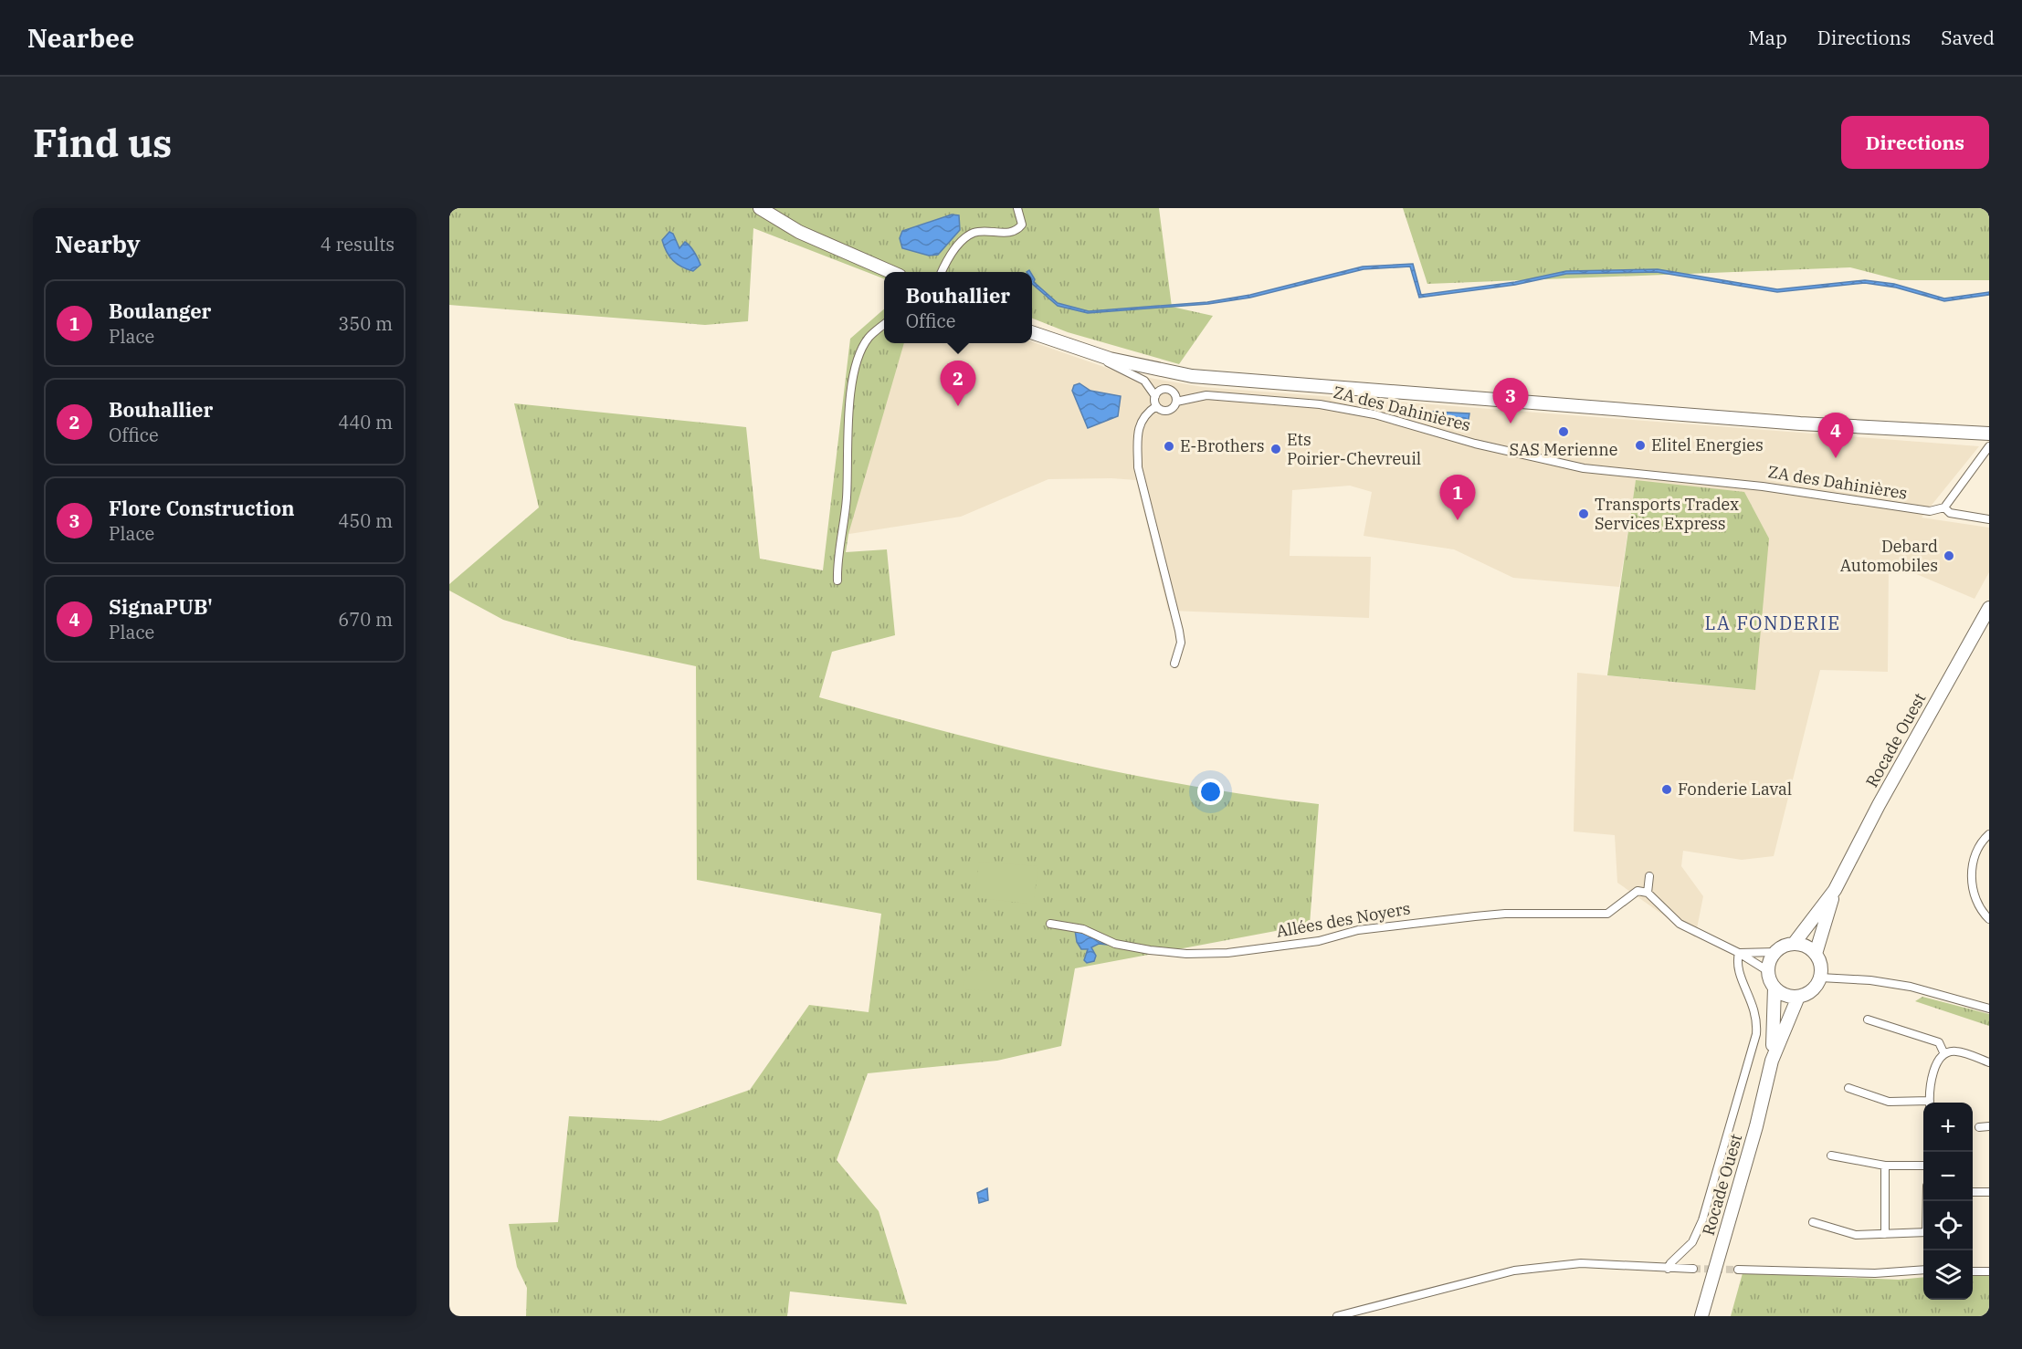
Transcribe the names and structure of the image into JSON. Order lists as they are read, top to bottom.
{
  "streets": {
    "main road": ["Rocade Ouest"],
    "street": ["ZA des Dahinières", "Allées des Noyers"]
  },
  "districts": ["LA FONDERIE"],
  "places": [
    "SAS Merienne",
    "Elitel Energies",
    "E-Brothers",
    "Ets Poirier-Chevreuil",
    "Transports Tradex Services Express",
    "Debard Automobiles",
    "Fonderie Laval"
  ],
  "page": {
    "header": "Nearbee",
    "nav": ["Map", "Directions", "Saved"],
    "buttons": "Directions",
    "title": "Find us",
    "heading": ["Nearby", "4 results"],
    "popup": ["Bouhallier", "Office"],
    "list": [
      {
        "mark": "1",
        "name": "Boulanger",
        "note": "Place",
        "value": "350 m"
      },
      {
        "mark": "2",
        "name": "Bouhallier",
        "note": "Office",
        "value": "440 m"
      },
      {
        "mark": "3",
        "name": "Flore Construction",
        "note": "Place",
        "value": "450 m"
      },
      {
        "mark": "4",
        "name": "SignaPUB'",
        "note": "Place",
        "value": "670 m"
      }
    ],
    "pins": [
      "2",
      "3",
      "4",
      "1"
    ],
    "map_buttons": ["+", "−"]
  }
}
